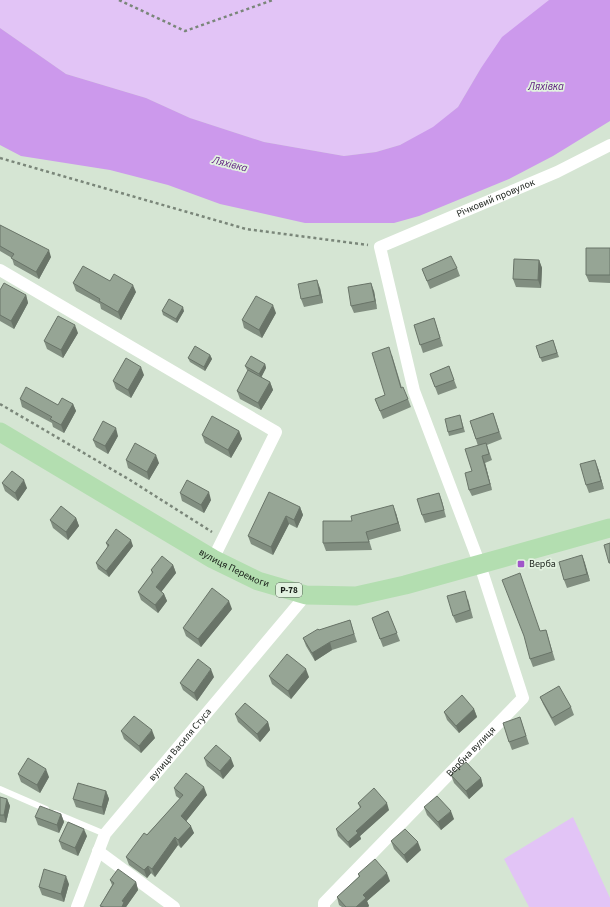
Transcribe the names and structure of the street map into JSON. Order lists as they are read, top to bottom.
{
  "streets": {
    "main road": ["вулиця Перемоги", "Р-78"],
    "street": ["Річковий провулок", "вулиця Василя Стуса", "Вербна вулиця"]
  },
  "crossings": [
    ["вулиця Перемоги", "вулиця Василя Стуса"],
    ["вулиця Перемоги", "Вербна вулиця"]
  ],
  "water": ["Ляхівка"],
  "places": {
    "transit": ["Верба"]
  }
}
